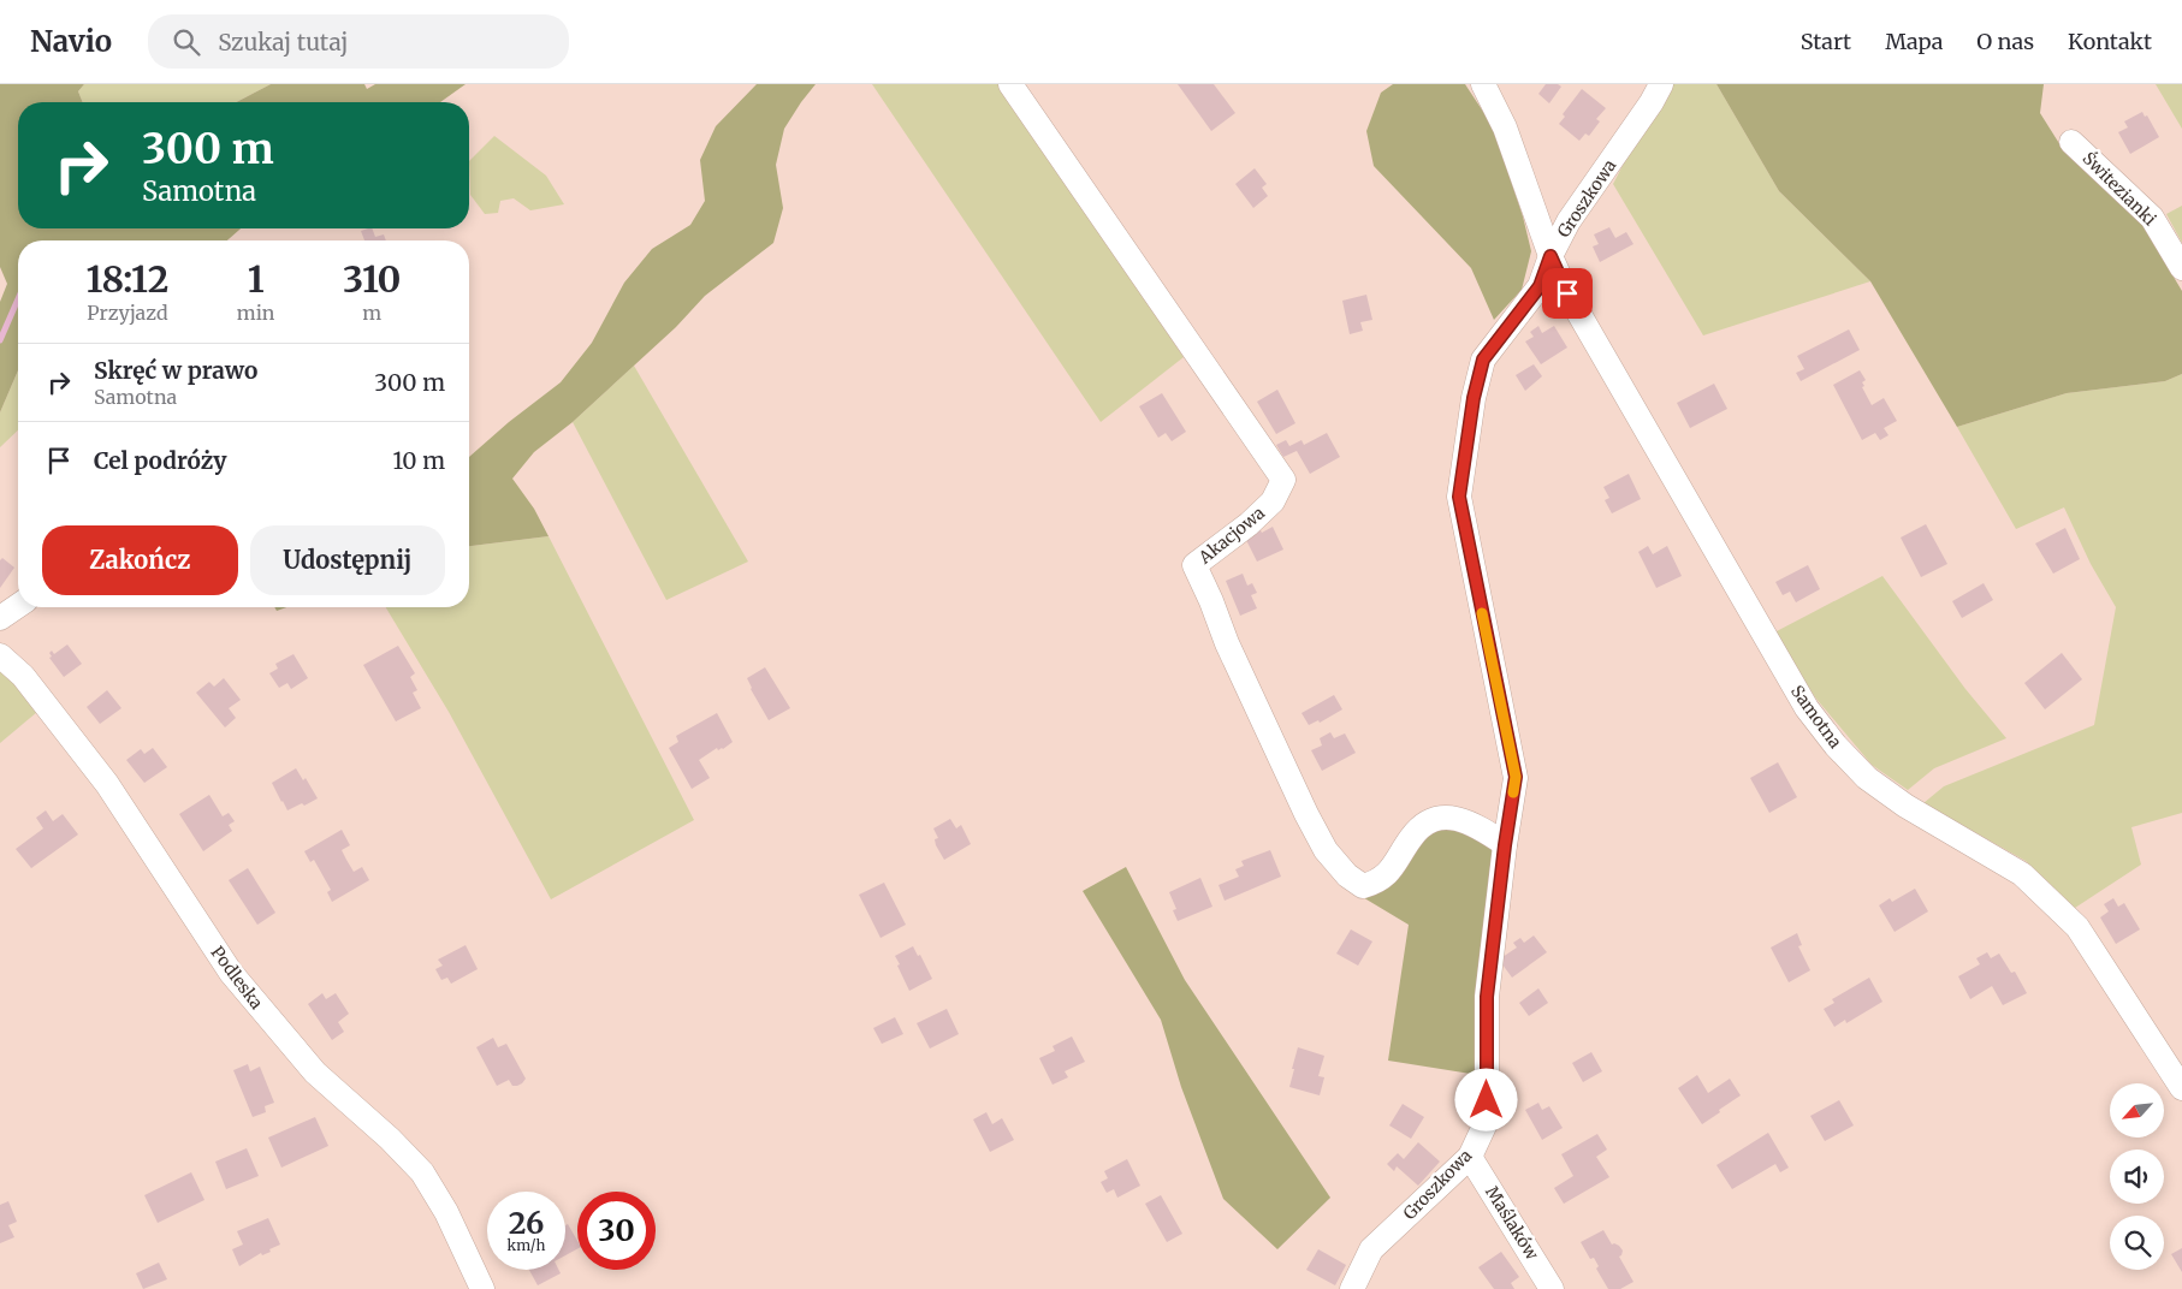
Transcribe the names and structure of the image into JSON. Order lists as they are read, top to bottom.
{
  "streets": {
    "street": [
      "Świtezianki",
      "Groszkowa",
      "Akacjowa",
      "Samotna",
      "Podleska",
      "Maślaków"
    ]
  },
  "crossings": [
    ["Groszkowa", "Akacjowa"],
    ["Groszkowa", "Samotna"],
    ["Groszkowa", "Maślaków"]
  ],
  "north": "bottom left",
  "page": {
    "header": "Navio",
    "search": "Szukaj tutaj",
    "nav": [
      "Start",
      "Mapa",
      "O nas",
      "Kontakt"
    ],
    "turn": ["300 m", "Samotna"],
    "eta": [
      "18:12",
      "Przyjazd",
      "1",
      "min",
      "310",
      "m"
    ],
    "list": [
      {
        "name": "Skręć w prawo",
        "note": "Samotna",
        "value": "300 m"
      },
      {
        "name": "Cel podróży",
        "value": "10 m"
      }
    ],
    "buttons": ["Zakończ", "Udostępnij"],
    "speed": "26 km/h",
    "limit": "30"
  }
}
